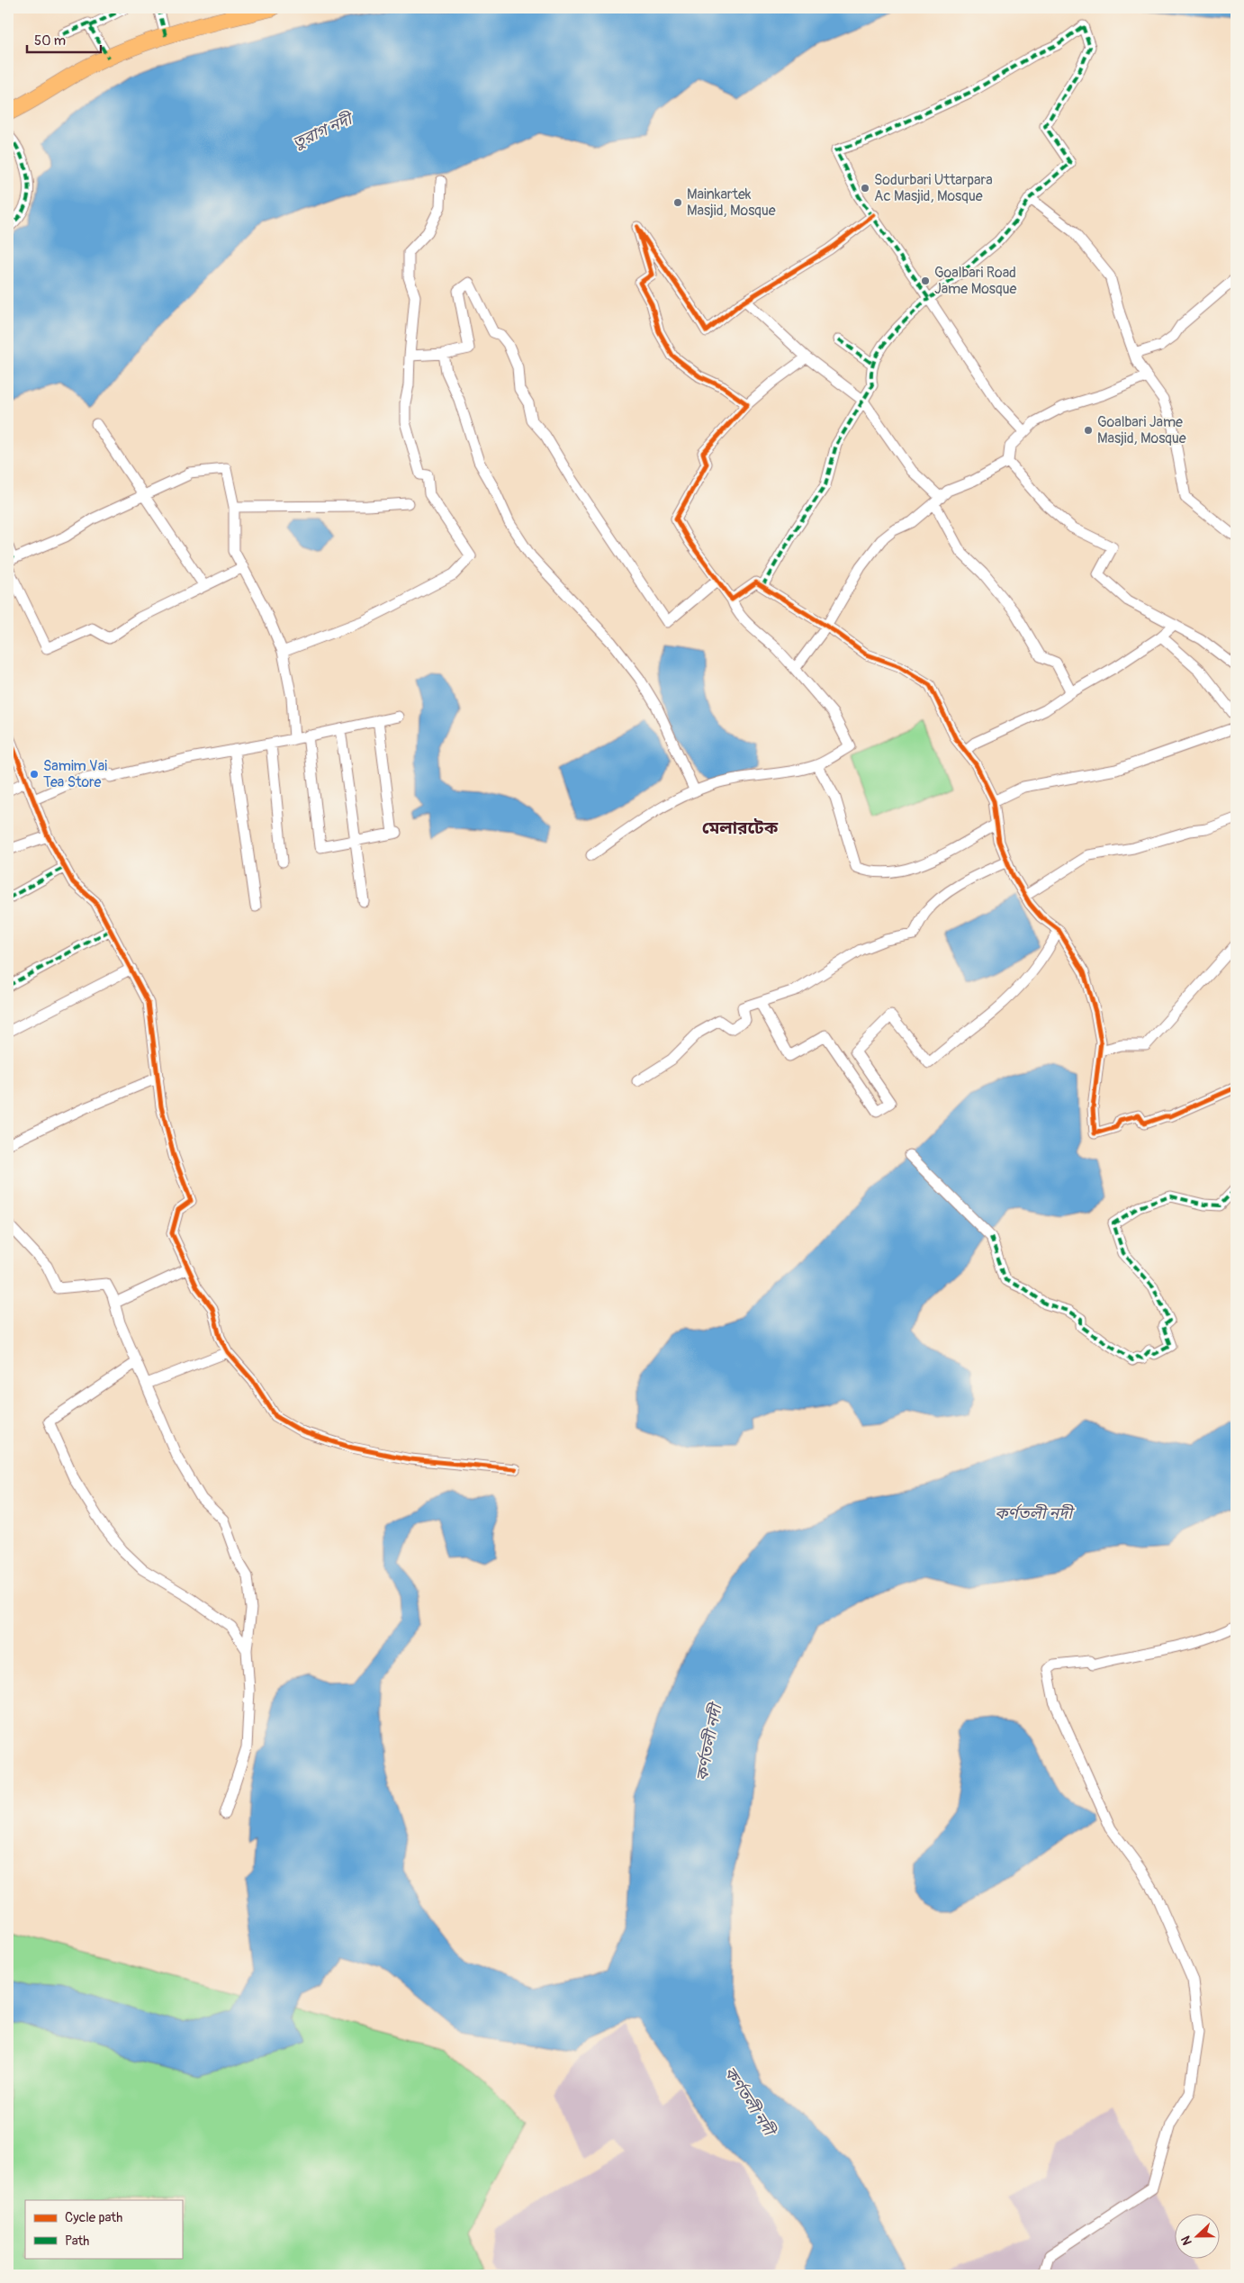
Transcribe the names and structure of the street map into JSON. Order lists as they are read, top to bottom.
{
  "districts": ["মেলারটেক"],
  "water": ["তুরাগ নদী", "কর্ণতলী নদী"],
  "places": [
    "Sodurbari Uttarpara Ac Masjid, Mosque",
    "Mainkartek Masjid, Mosque",
    "Goalbari Road Jame Mosque",
    "Goalbari Jame Masjid, Mosque",
    "Samim Vai Tea Store"
  ],
  "legend": ["Cycle path", "Path"],
  "scale_bar": "50 m",
  "north": "left"
}
